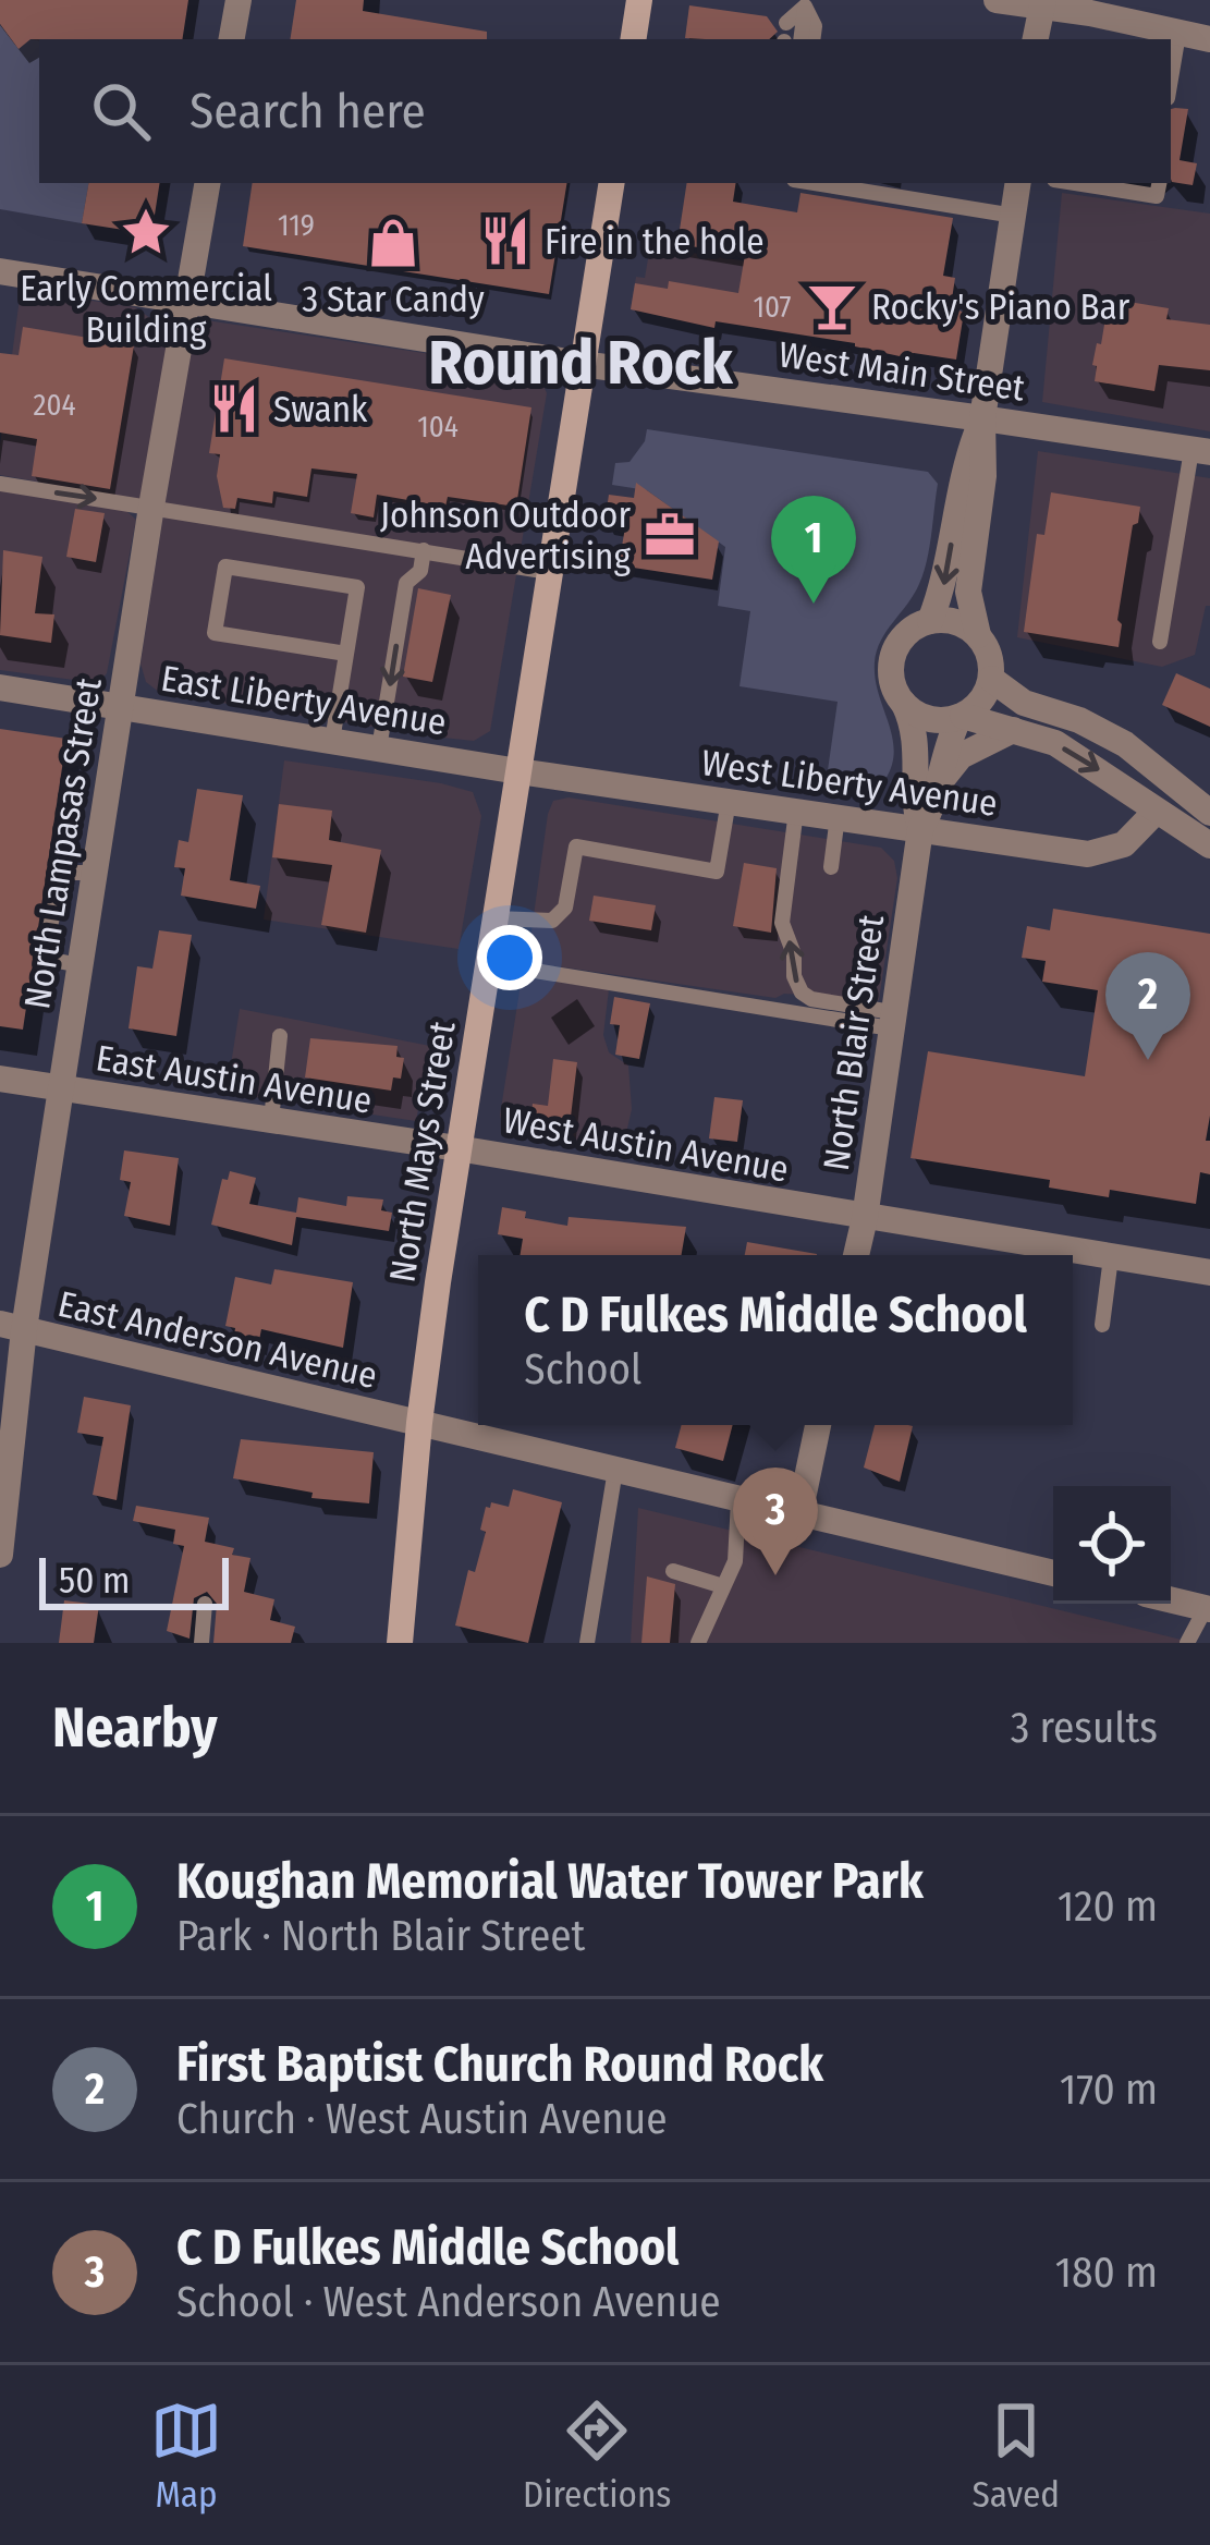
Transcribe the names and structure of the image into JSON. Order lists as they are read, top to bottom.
{
  "streets": {
    "main road": ["North Mays Street"],
    "street": [
      "West Main Street",
      "East Liberty Avenue",
      "West Liberty Avenue",
      "North Lampasas Street",
      "North Blair Street",
      "East Austin Avenue",
      "West Austin Avenue",
      "East Anderson Avenue"
    ]
  },
  "crossings": [
    ["West Main Street", "North Lampasas Street"],
    ["West Main Street", "North Mays Street"],
    ["East Liberty Avenue", "West Liberty Avenue"],
    ["East Liberty Avenue", "North Lampasas Street"],
    ["East Liberty Avenue", "North Mays Street"],
    ["West Liberty Avenue", "North Blair Street"],
    ["West Liberty Avenue", "North Mays Street"],
    ["North Lampasas Street", "East Austin Avenue"],
    ["North Lampasas Street", "East Anderson Avenue"],
    ["North Blair Street", "West Austin Avenue"],
    ["East Austin Avenue", "West Austin Avenue"],
    ["East Austin Avenue", "North Mays Street"],
    ["West Austin Avenue", "North Mays Street"],
    ["North Mays Street", "East Anderson Avenue"]
  ],
  "districts": ["Round Rock"],
  "places": {
    "place": ["Early Commercial Building"],
    "restaurant": ["Fire in the hole", "Swank"],
    "shop": ["3 Star Candy"],
    "bar": ["Rocky's Piano Bar"],
    "office": ["Johnson Outdoor Advertising"]
  },
  "house_numbers": [
    "119",
    "107",
    "204",
    "104"
  ],
  "scale_bar": "50 m",
  "page": {
    "search": "Search here",
    "pins": ["1", "2", "3"],
    "popup": ["C D Fulkes Middle School", "School"],
    "scale": "50 m",
    "heading": ["Nearby", "3 results"],
    "list": [
      {
        "mark": "1",
        "name": "Koughan Memorial Water Tower Park",
        "note": "Park · North Blair Street",
        "value": "120 m"
      },
      {
        "mark": "2",
        "name": "First Baptist Church Round Rock",
        "note": "Church · West Austin Avenue",
        "value": "170 m"
      },
      {
        "mark": "3",
        "name": "C D Fulkes Middle School",
        "note": "School · West Anderson Avenue",
        "value": "180 m"
      }
    ],
    "nav": ["Map", "Directions", "Saved"]
  }
}
